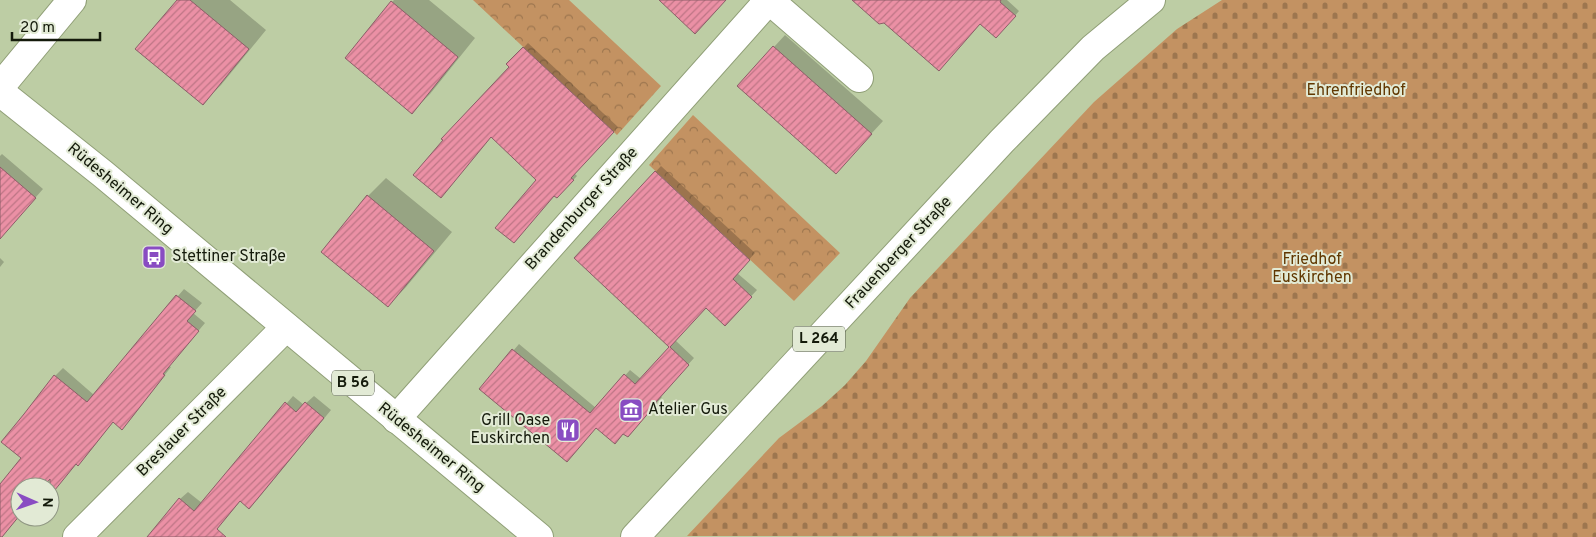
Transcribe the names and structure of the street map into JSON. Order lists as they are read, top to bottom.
{
  "streets": {
    "main road": [
      "Rüdesheimer Ring",
      "Brandenburger Straße",
      "Frauenberger Straße",
      "L 264",
      "B 56",
      "Breslauer Straße"
    ]
  },
  "crossings": [
    ["Rüdesheimer Ring", "Brandenburger Straße"],
    ["Rüdesheimer Ring", "Breslauer Straße"]
  ],
  "parks": ["Ehrenfriedhof", "Friedhof Euskirchen"],
  "places": {
    "bus stop": ["Stettiner Straße"],
    "museum": ["Atelier Gus"],
    "restaurant": ["Grill Oase Euskirchen"]
  },
  "scale_bar": "20 m",
  "north": "right"
}
